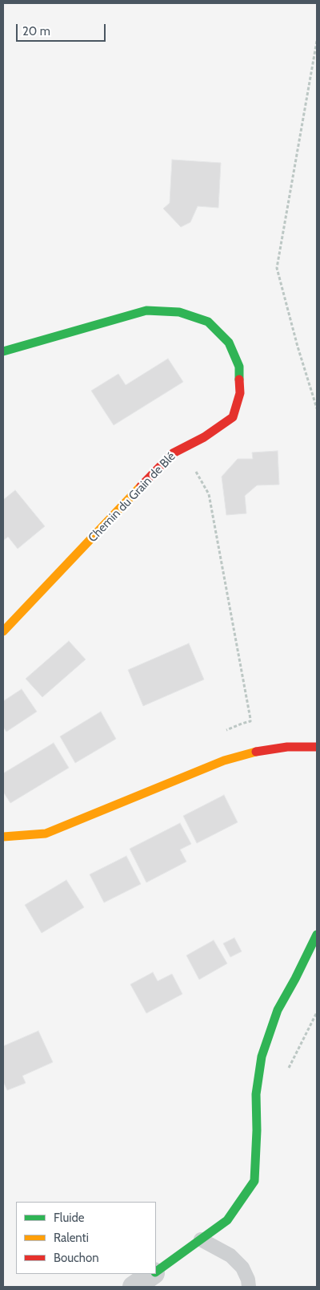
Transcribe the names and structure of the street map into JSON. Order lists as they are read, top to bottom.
{
  "streets": {
    "street": ["Chemin du Grain de Blé"]
  },
  "legend": ["Fluide", "Ralenti", "Bouchon"],
  "scale_bar": "20 m"
}
